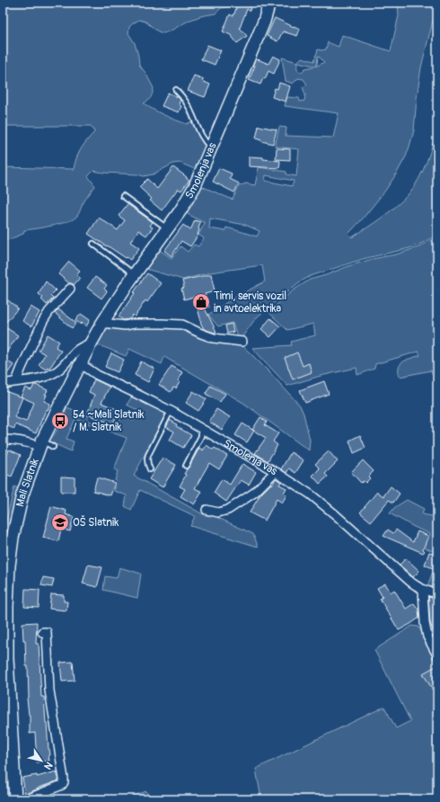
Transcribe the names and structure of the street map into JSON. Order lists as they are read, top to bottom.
{
  "streets": {
    "main road": ["Smolenja vas", "Mali Slatnik"]
  },
  "crossings": [
    ["Smolenja vas", "Mali Slatnik"]
  ],
  "places": {
    "shop": ["Timi, servis vozil in avtoelektrika"],
    "bus stop": ["54 ~Mali Slatnik / M. Slatnik"],
    "school or university": ["OŠ Slatnik"]
  },
  "north": "bottom right"
}
